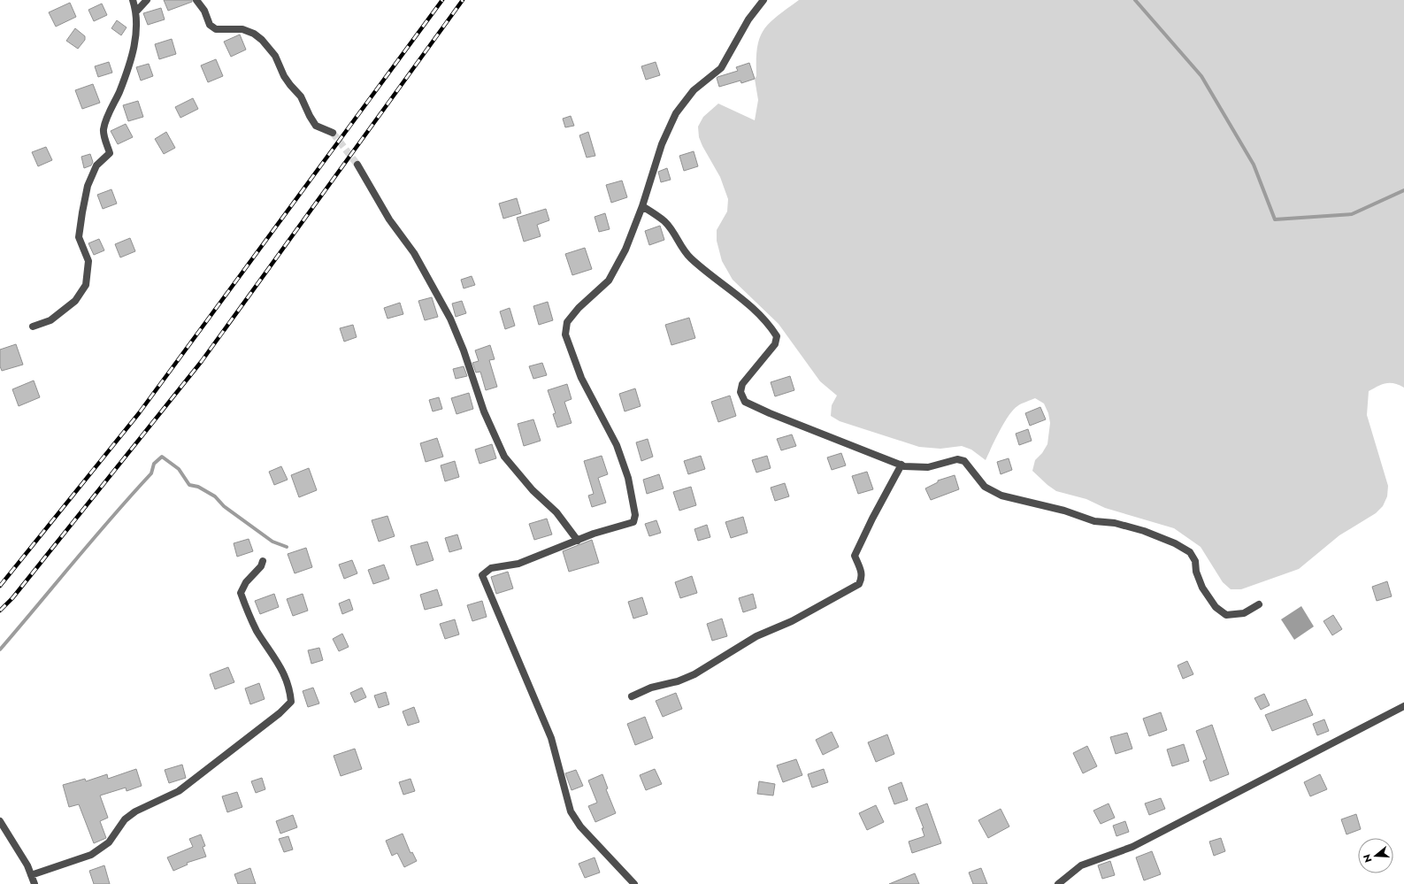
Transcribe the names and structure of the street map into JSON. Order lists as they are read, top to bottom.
{
  "north": "left"
}
